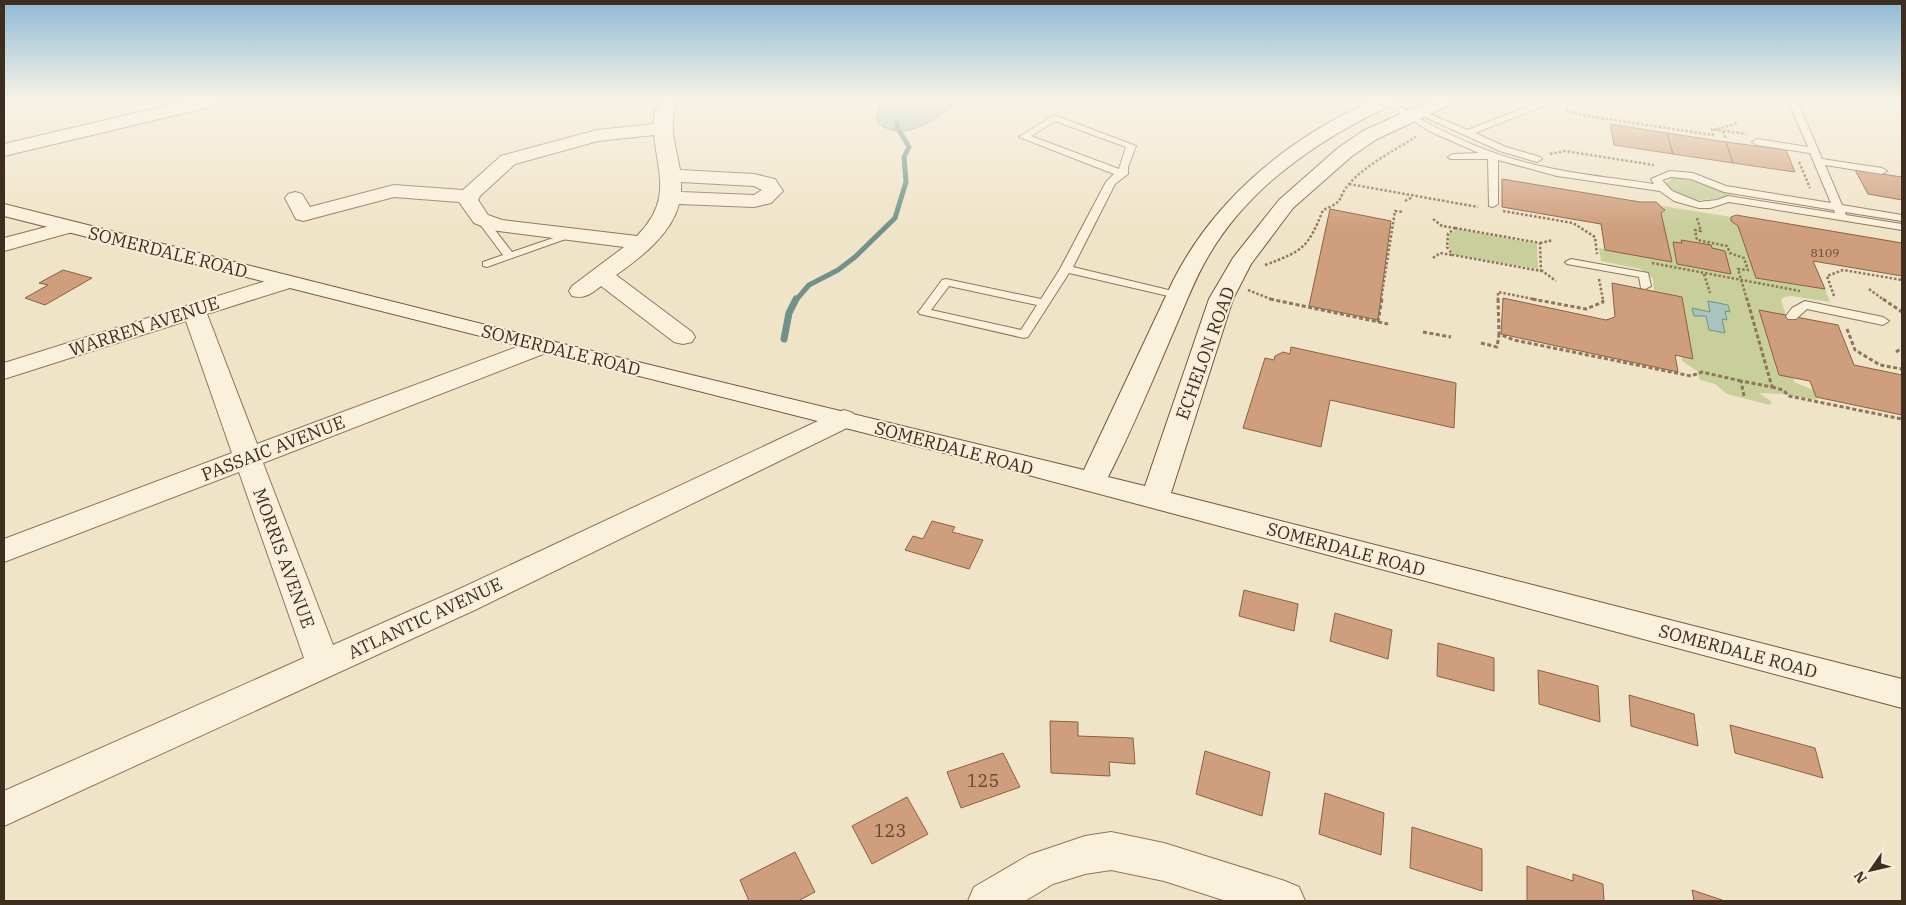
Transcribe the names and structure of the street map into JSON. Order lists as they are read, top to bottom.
{
  "streets": {
    "street": [
      "SOMERDALE ROAD",
      "WARREN AVENUE",
      "ECHELON ROAD",
      "PASSAIC AVENUE",
      "MORRIS AVENUE",
      "ATLANTIC AVENUE"
    ]
  },
  "crossings": [
    ["SOMERDALE ROAD", "WARREN AVENUE"],
    ["SOMERDALE ROAD", "ECHELON ROAD"],
    ["SOMERDALE ROAD", "PASSAIC AVENUE"],
    ["SOMERDALE ROAD", "ATLANTIC AVENUE"],
    ["WARREN AVENUE", "MORRIS AVENUE"],
    ["PASSAIC AVENUE", "MORRIS AVENUE"],
    ["MORRIS AVENUE", "ATLANTIC AVENUE"]
  ],
  "house_numbers": ["8109", "125", "123"],
  "north": "bottom left"
}
